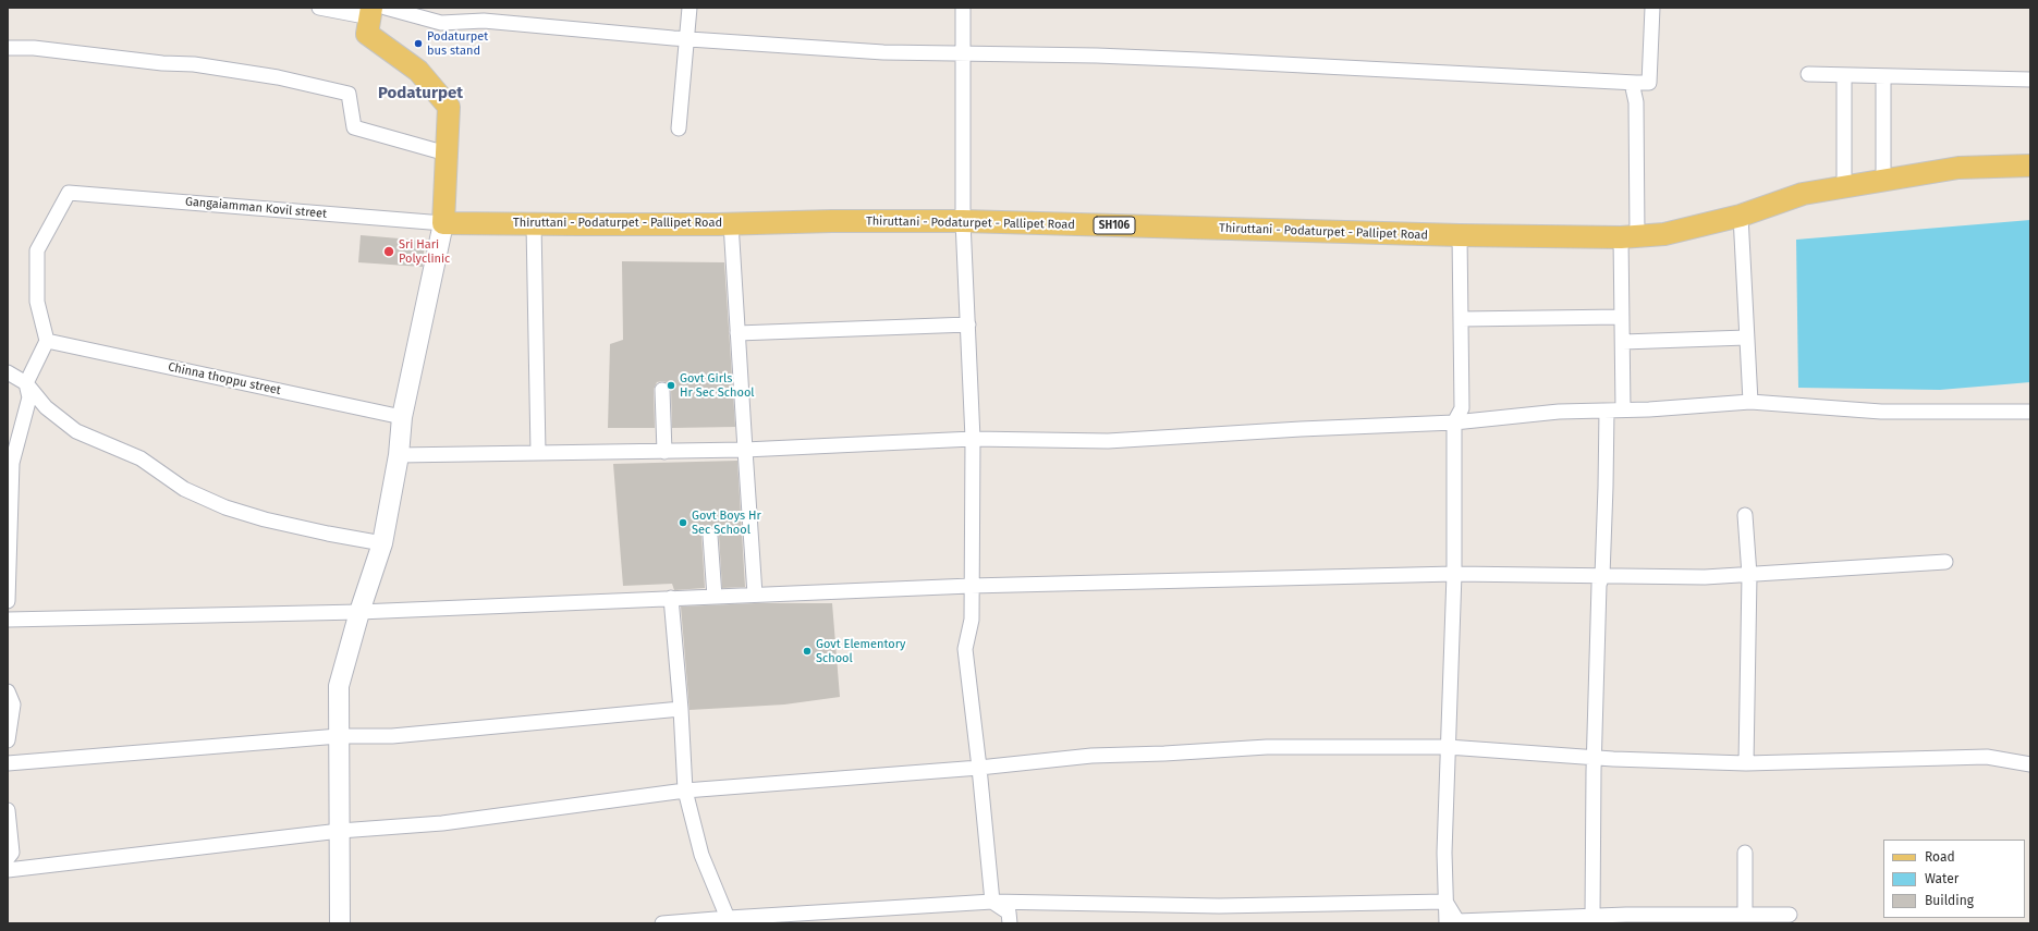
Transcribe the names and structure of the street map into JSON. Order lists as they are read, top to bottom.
{
  "streets": {
    "main road": ["Thiruttani - Podaturpet - Pallipet Road", "SH106"],
    "street": ["Gangaiamman Kovil street", "Chinna thoppu street"]
  },
  "crossings": [
    ["Gangaiamman Kovil street", "Thiruttani - Podaturpet - Pallipet Road"],
    ["Gangaiamman Kovil street", "Chinna thoppu street"]
  ],
  "districts": ["Podaturpet"],
  "places": [
    "Podaturpet bus stand",
    "Sri Hari Polyclinic",
    "Govt Girls Hr Sec School",
    "Govt Boys Hr Sec School",
    "Govt Elementory School"
  ],
  "legend": ["Road", "Water", "Building"]
}
